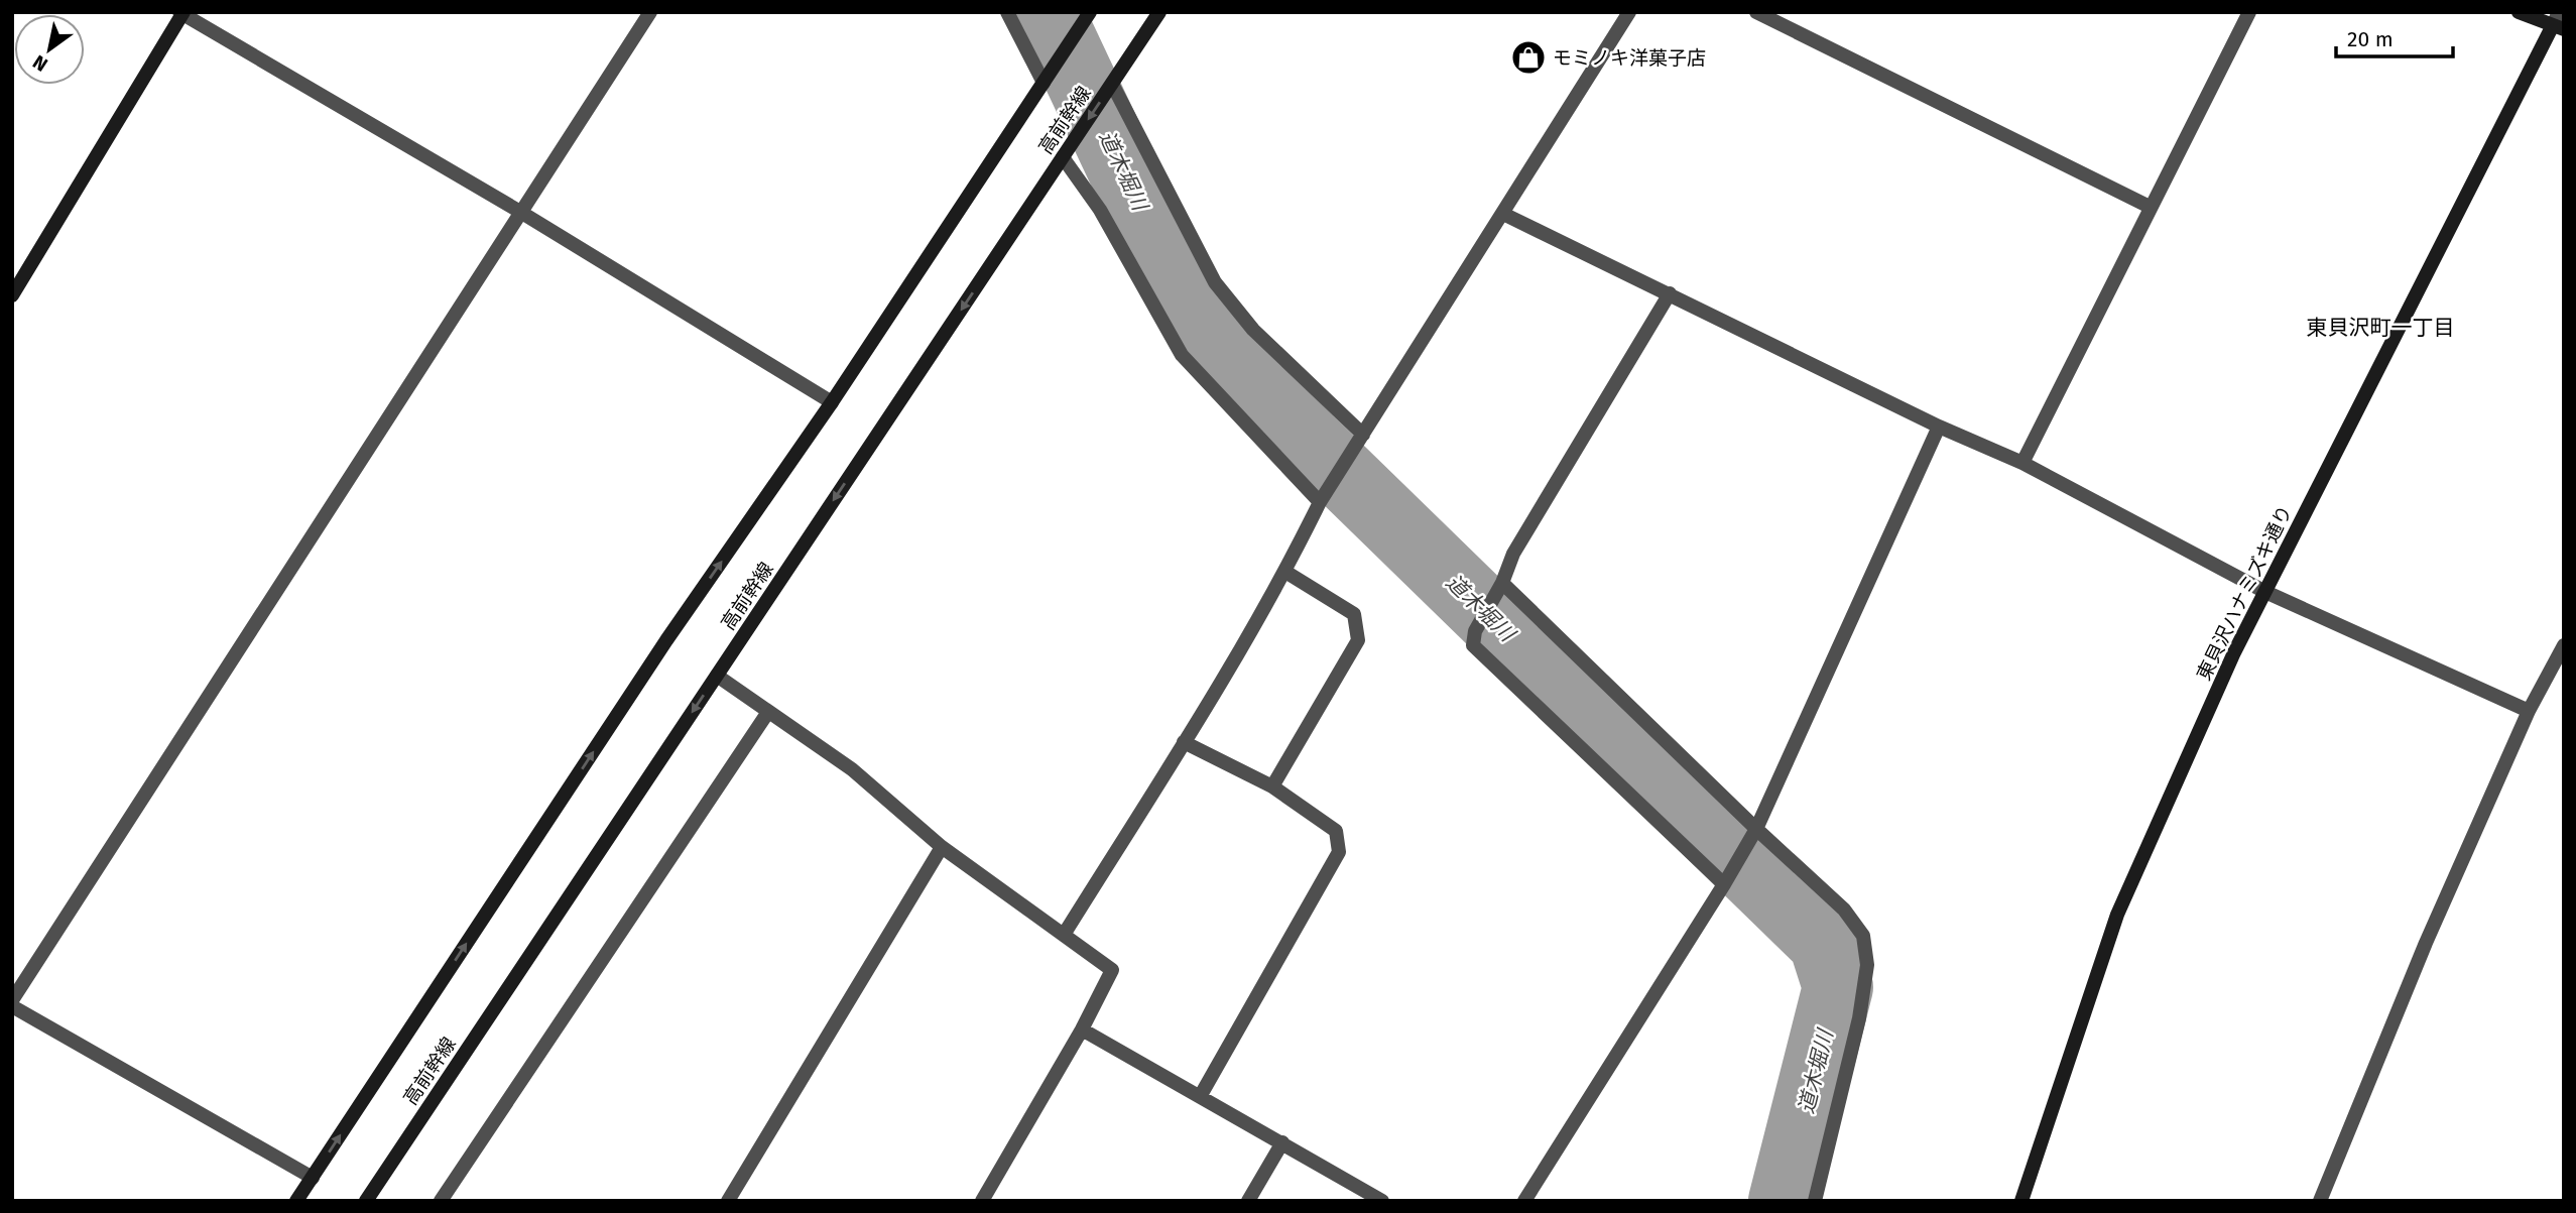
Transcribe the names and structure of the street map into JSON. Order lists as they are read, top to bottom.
{
  "streets": {
    "street": ["高前幹線", "東貝沢ハナミズキ通り"]
  },
  "districts": ["東貝沢町一丁目"],
  "water": ["道木堀川"],
  "places": {
    "shop": ["モミノキ洋菓子店"]
  },
  "scale_bar": "20 m",
  "north": "bottom left"
}
